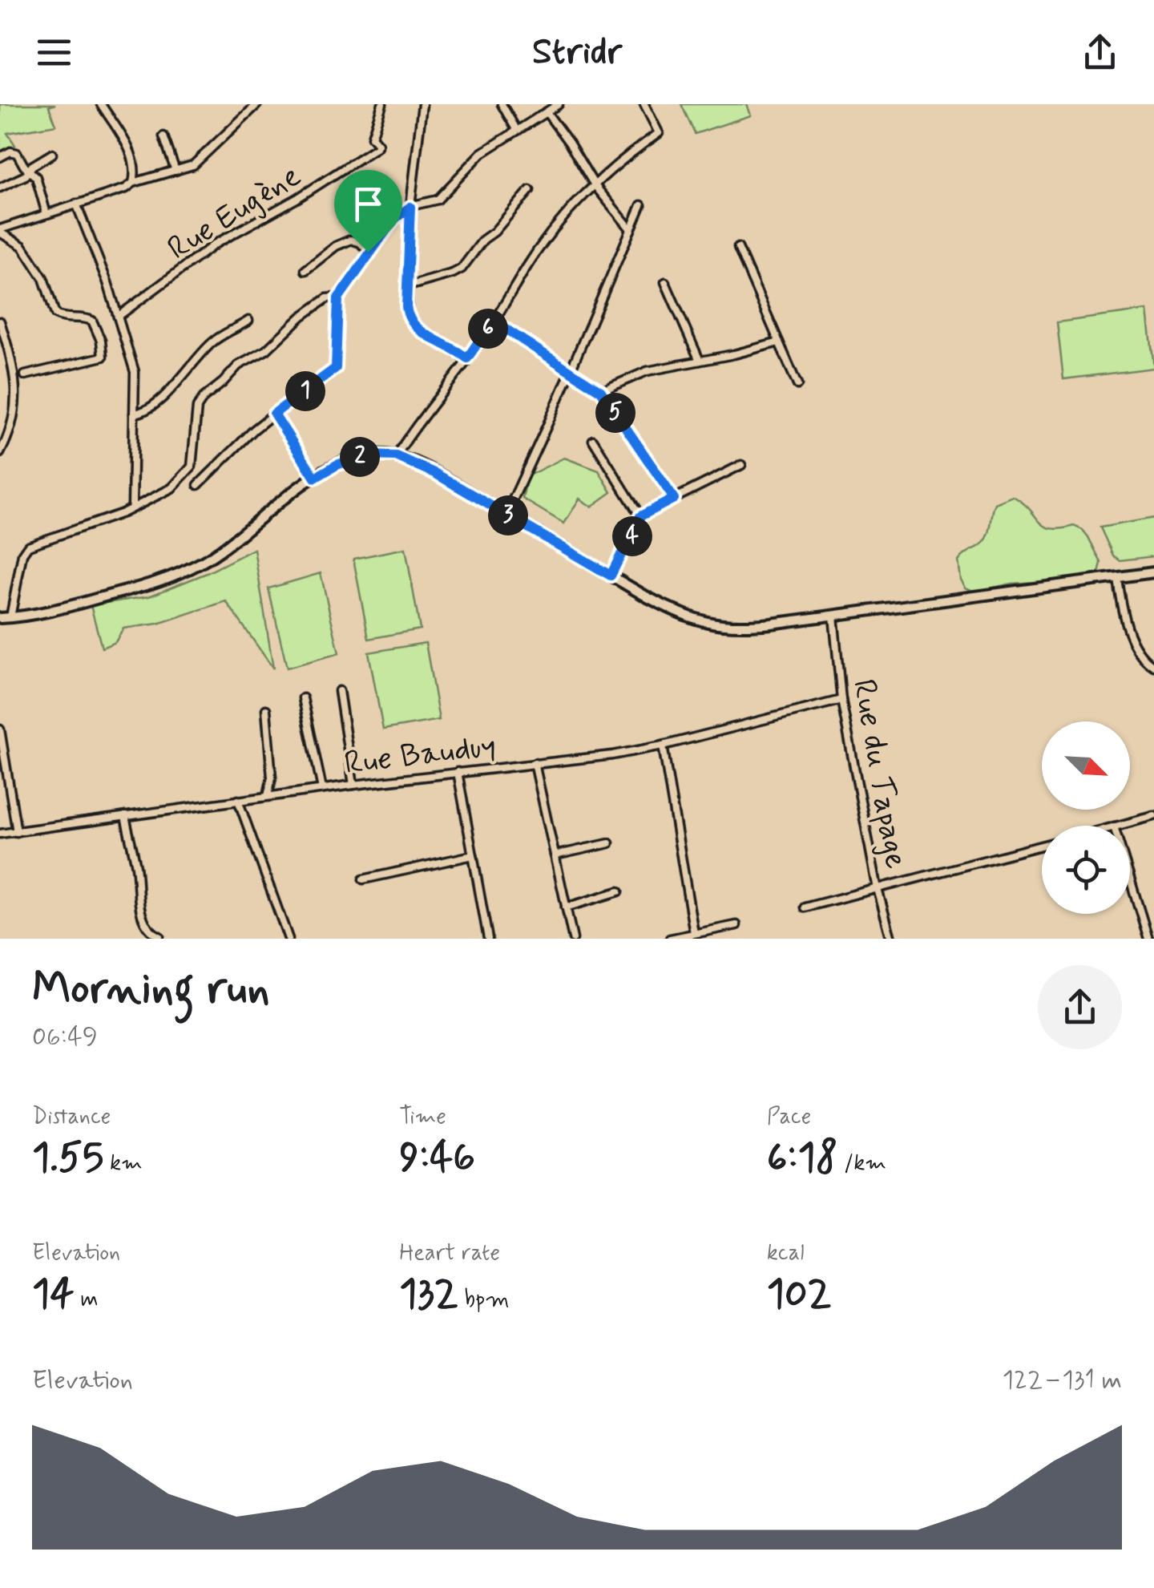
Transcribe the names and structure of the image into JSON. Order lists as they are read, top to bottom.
{
  "streets": {
    "street": ["Rue Eugène", "Rue Bauduy", "Rue du Tapage"]
  },
  "crossings": [
    ["Rue Bauduy", "Rue du Tapage"]
  ],
  "north": "bottom right",
  "page": {
    "header": "Stridr",
    "pins": [
      "6",
      "1",
      "5",
      "2",
      "3",
      "4"
    ],
    "heading": ["Morning run", "06:49"],
    "stats": [
      ["Distance", "1.55 km"],
      ["Time", "9:46"],
      ["Pace", "6:18 /km"],
      ["Elevation", "14 m"],
      ["Heart rate", "132 bpm"],
      ["kcal", "102"]
    ],
    "chart": ["Elevation", "122–131 m"]
  }
}
